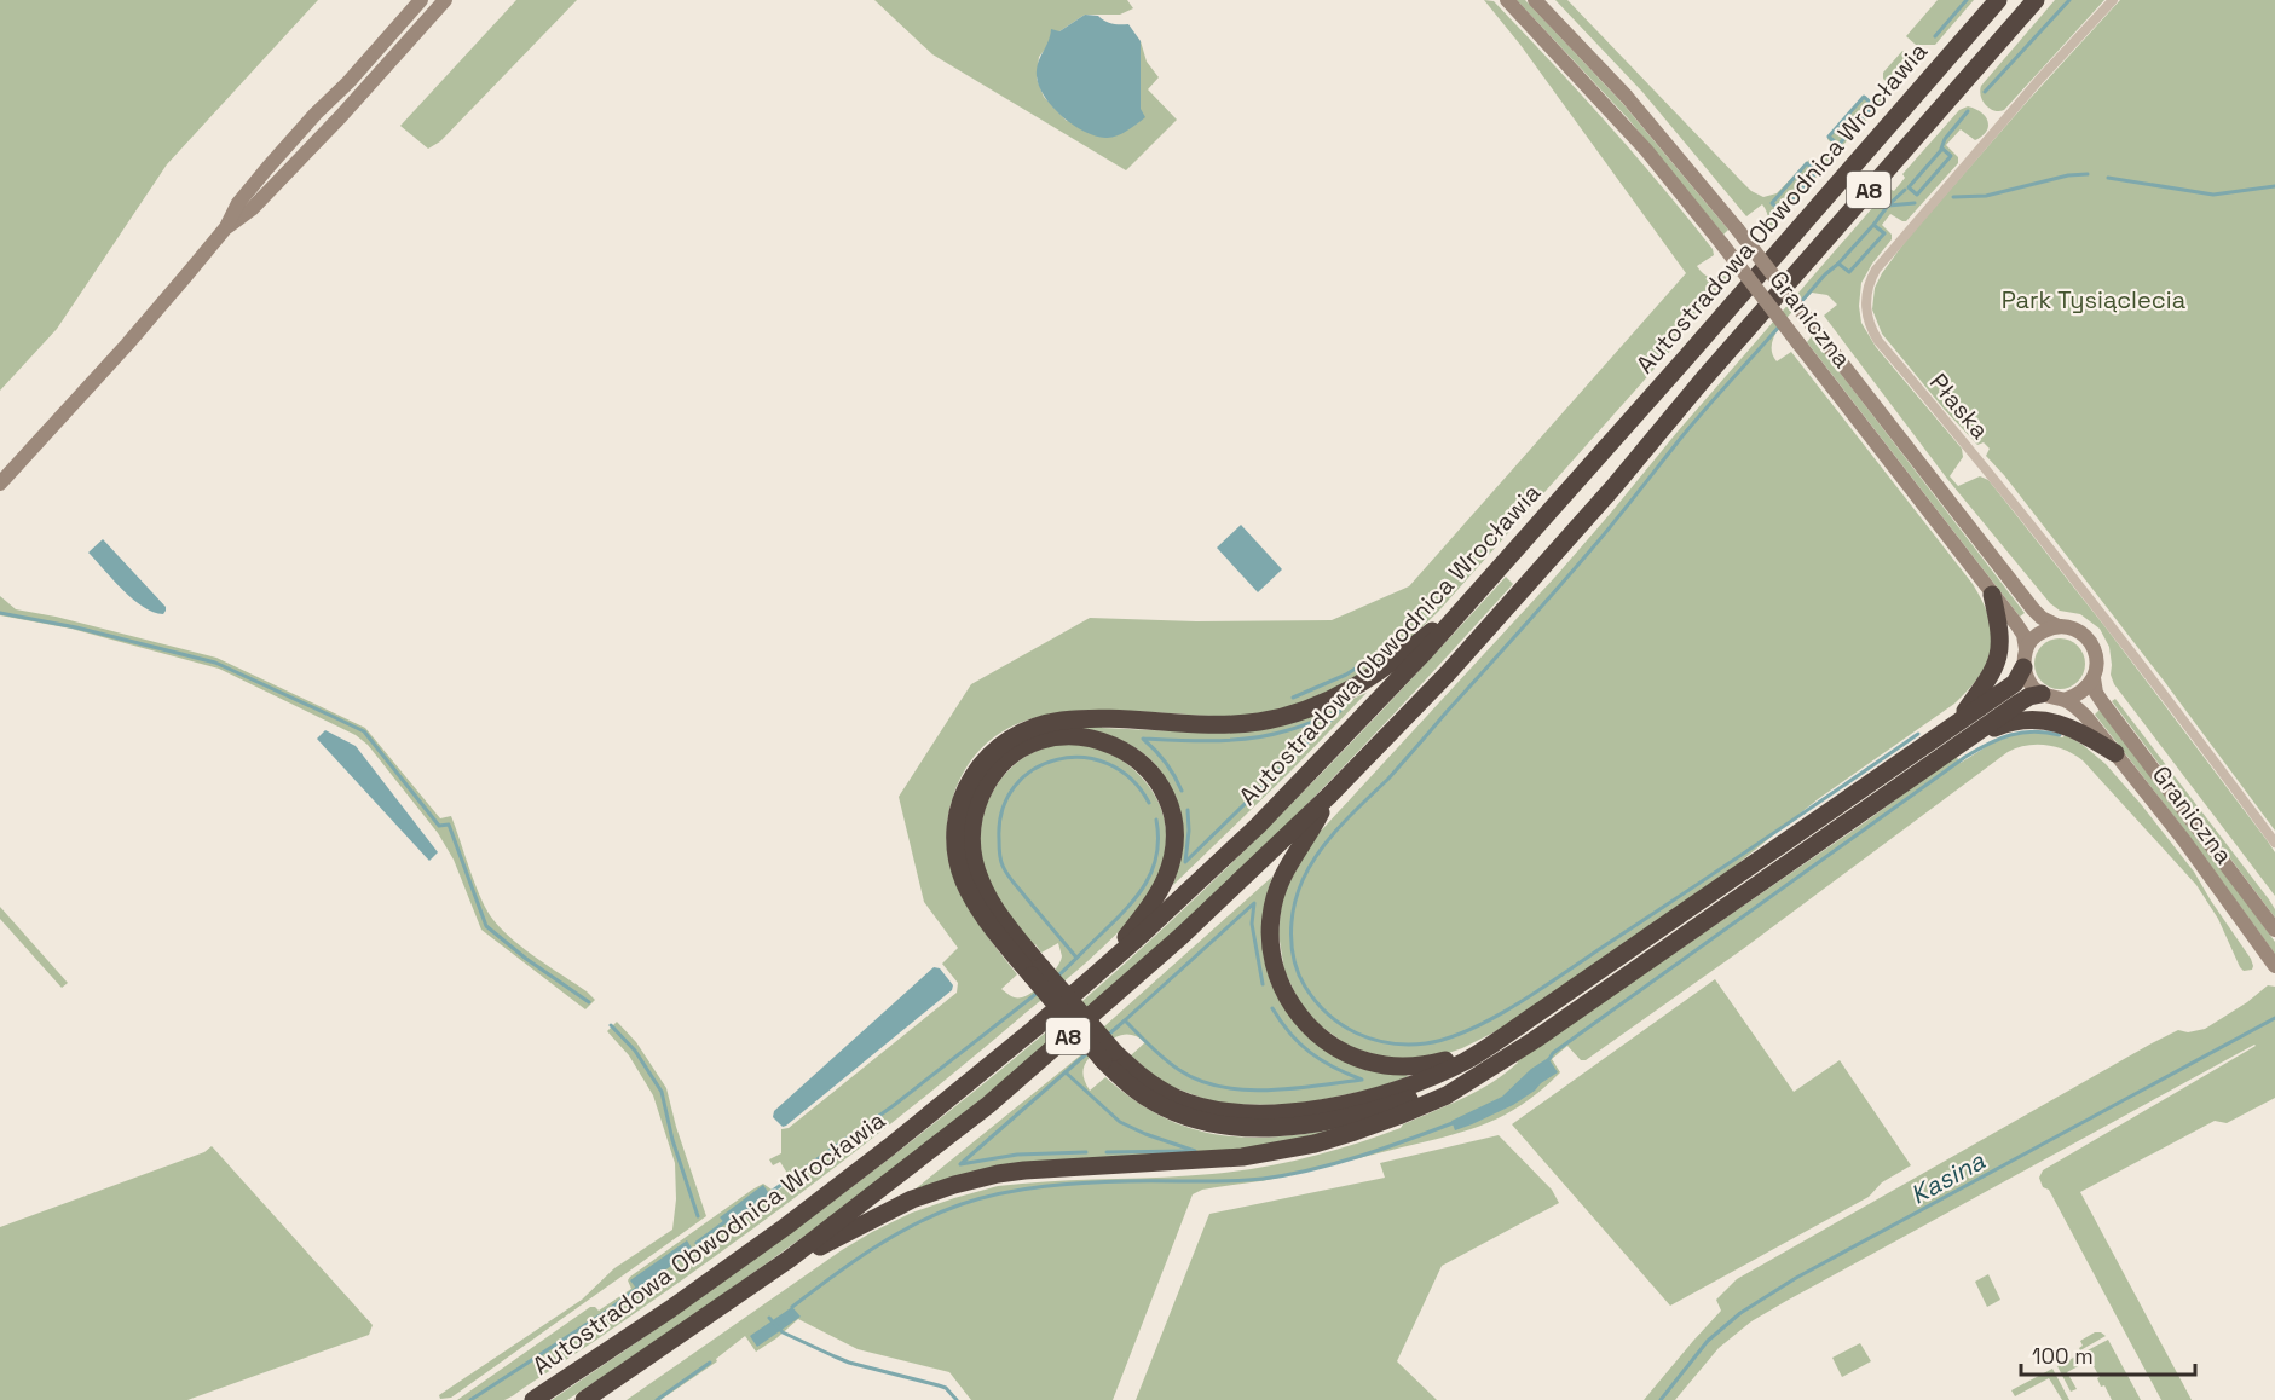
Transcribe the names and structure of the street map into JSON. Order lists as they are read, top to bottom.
{
  "streets": {
    "highway": ["A8", "Autostradowa Obwodnica Wrocławia"],
    "main road": ["Graniczna"],
    "street": ["Płaska"]
  },
  "water": ["Kasina"],
  "parks": ["Park Tysiąclecia"],
  "scale_bar": "100 m"
}
